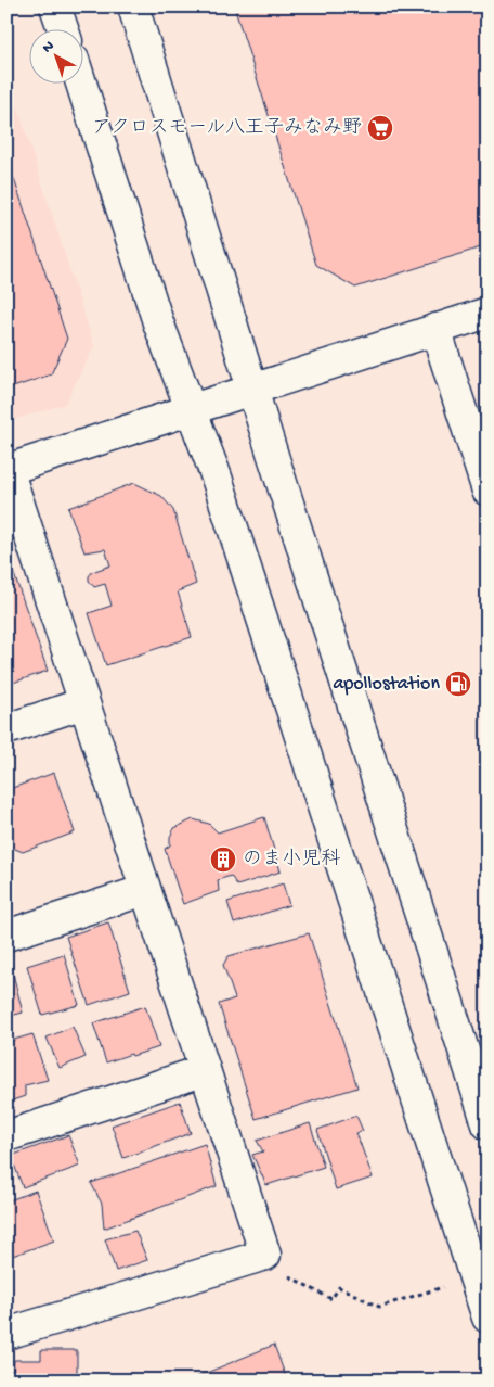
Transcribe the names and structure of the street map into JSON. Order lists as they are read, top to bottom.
{
  "places": {
    "supermarket": ["アクロスモール八王子みなみ野"],
    "fuel station": ["apollostation"],
    "building": ["のま小児科"]
  },
  "north": "top left"
}
